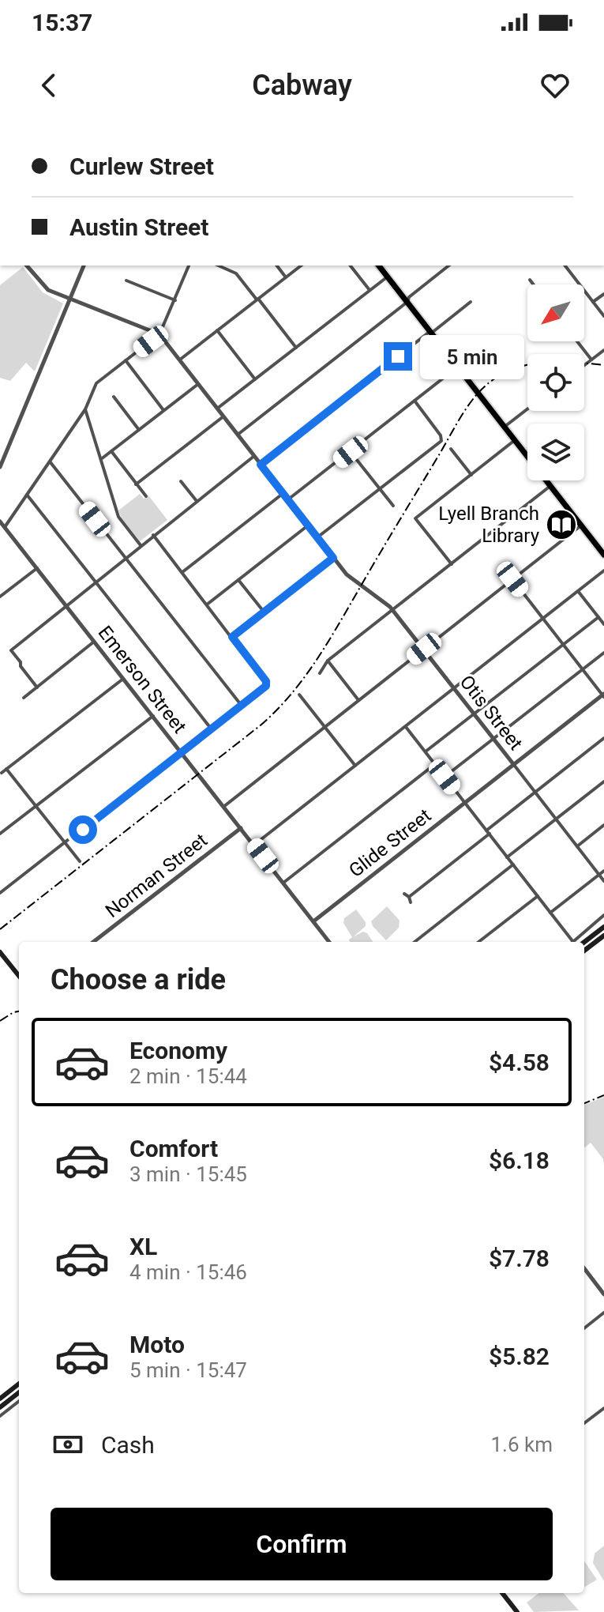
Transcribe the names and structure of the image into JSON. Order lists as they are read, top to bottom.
{
  "streets": {
    "street": [
      "Emerson Street",
      "Otis Street",
      "Glide Street",
      "Norman Street"
    ]
  },
  "crossings": [
    ["Emerson Street", "Glide Street"],
    ["Emerson Street", "Norman Street"],
    ["Otis Street", "Glide Street"]
  ],
  "places": {
    "library": ["Lyell Branch Library"]
  },
  "north": "bottom left",
  "page": {
    "status": "15:37",
    "header": "Cabway",
    "banner": ["Curlew Street", "Austin Street"],
    "bubble": "5 min",
    "heading": "Choose a ride",
    "list": [
      {
        "name": "Economy",
        "note": "2 min · 15:44",
        "value": "$4.58"
      },
      {
        "name": "Comfort",
        "note": "3 min · 15:45",
        "value": "$6.18"
      },
      {
        "name": "XL",
        "note": "4 min · 15:46",
        "value": "$7.78"
      },
      {
        "name": "Moto",
        "note": "5 min · 15:47",
        "value": "$5.82"
      }
    ],
    "pay": ["Cash", "1.6 km"],
    "buttons": "Confirm"
  }
}
